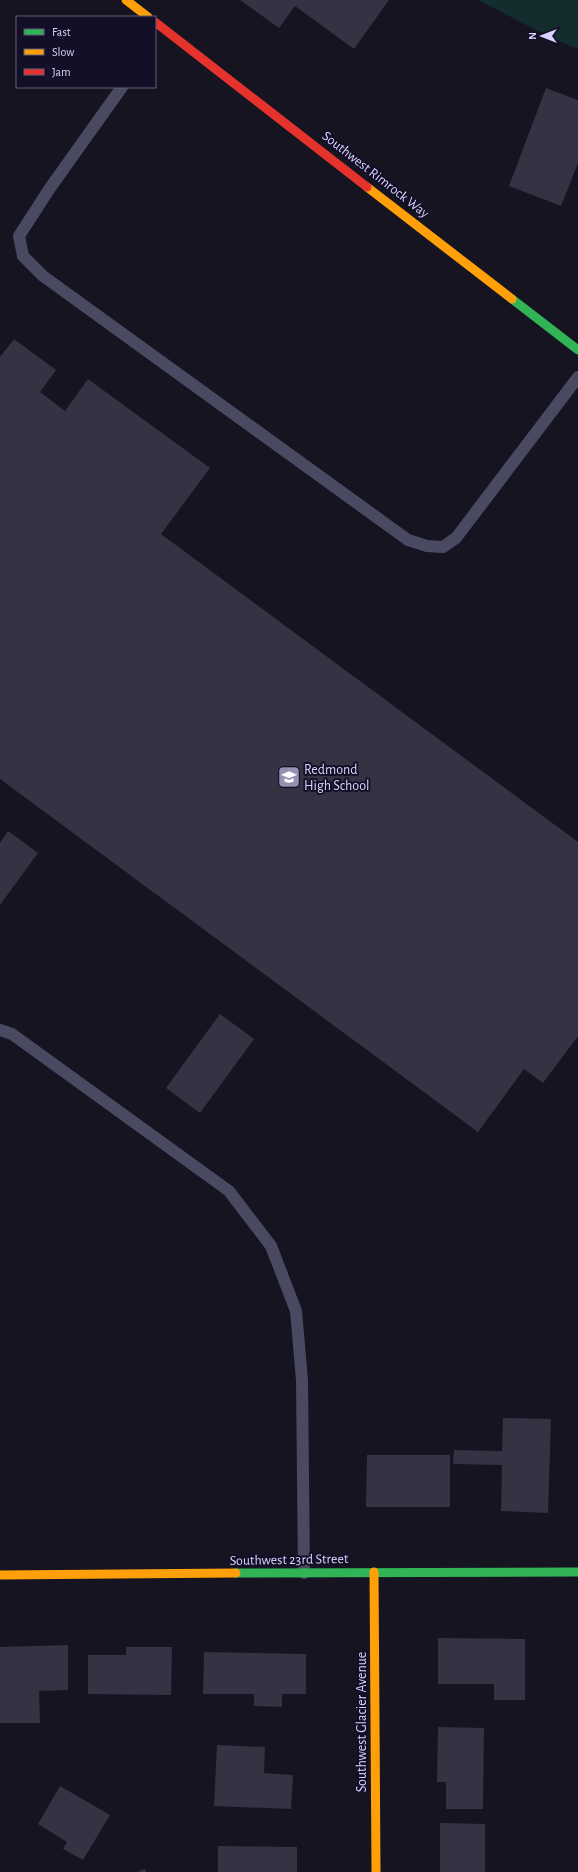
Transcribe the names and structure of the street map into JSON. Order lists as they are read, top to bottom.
{
  "streets": {
    "street": ["Southwest Rimrock Way", "Southwest 23rd Street", "Southwest Glacier Avenue"]
  },
  "crossings": [
    ["Southwest 23rd Street", "Southwest Glacier Avenue"]
  ],
  "places": {
    "school or university": ["Redmond High School"]
  },
  "legend": ["Fast", "Slow", "Jam"],
  "north": "left"
}
